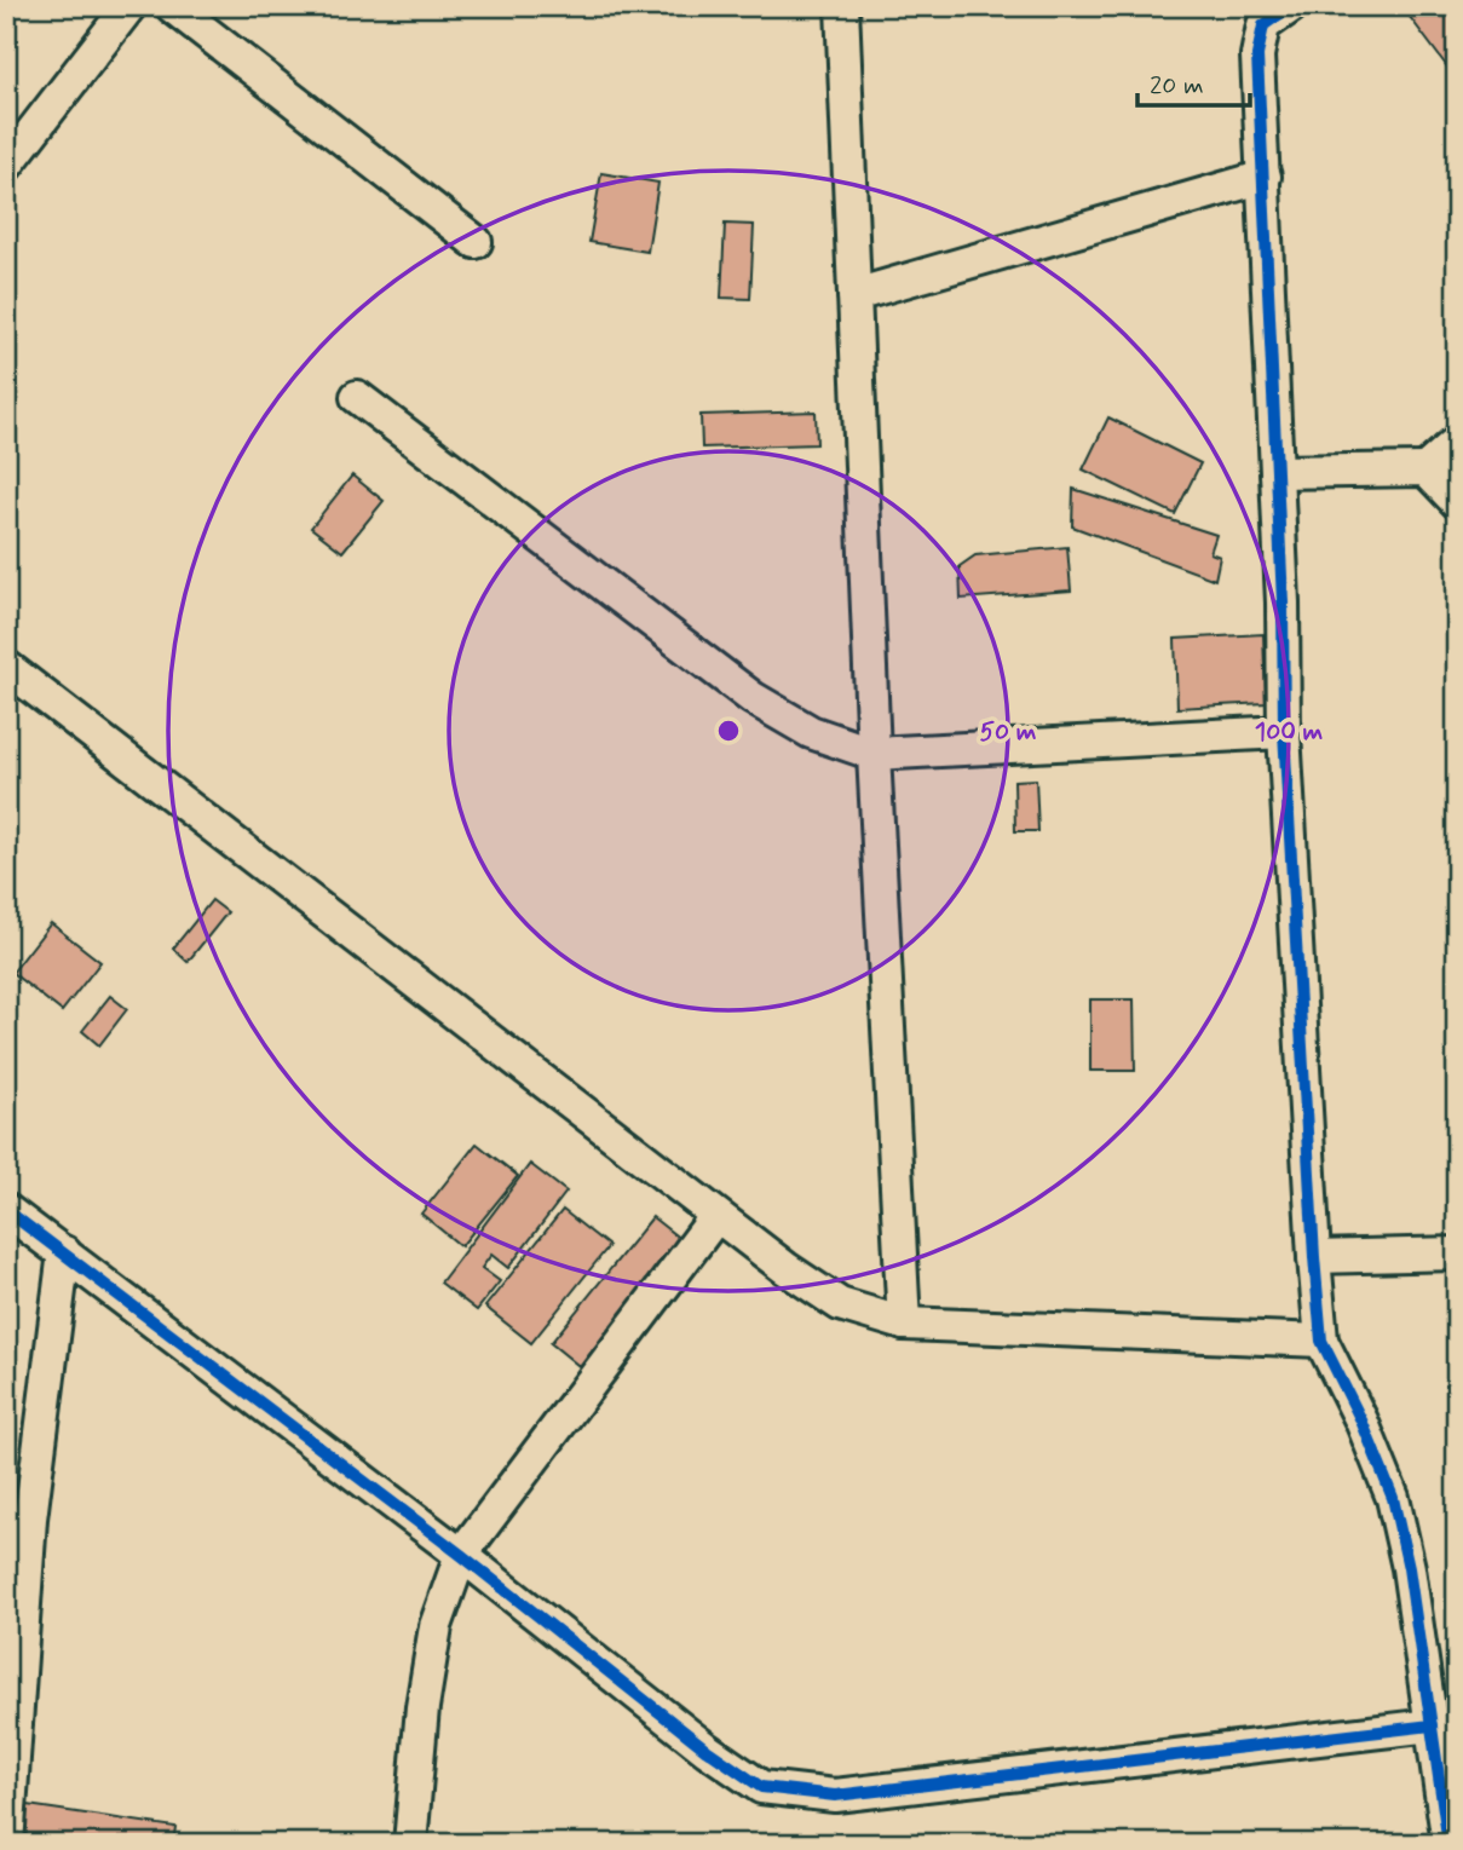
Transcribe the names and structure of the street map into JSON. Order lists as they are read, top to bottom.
{
  "scale_bar": "20 m",
  "rings": ["50 m", "100 m"]
}
